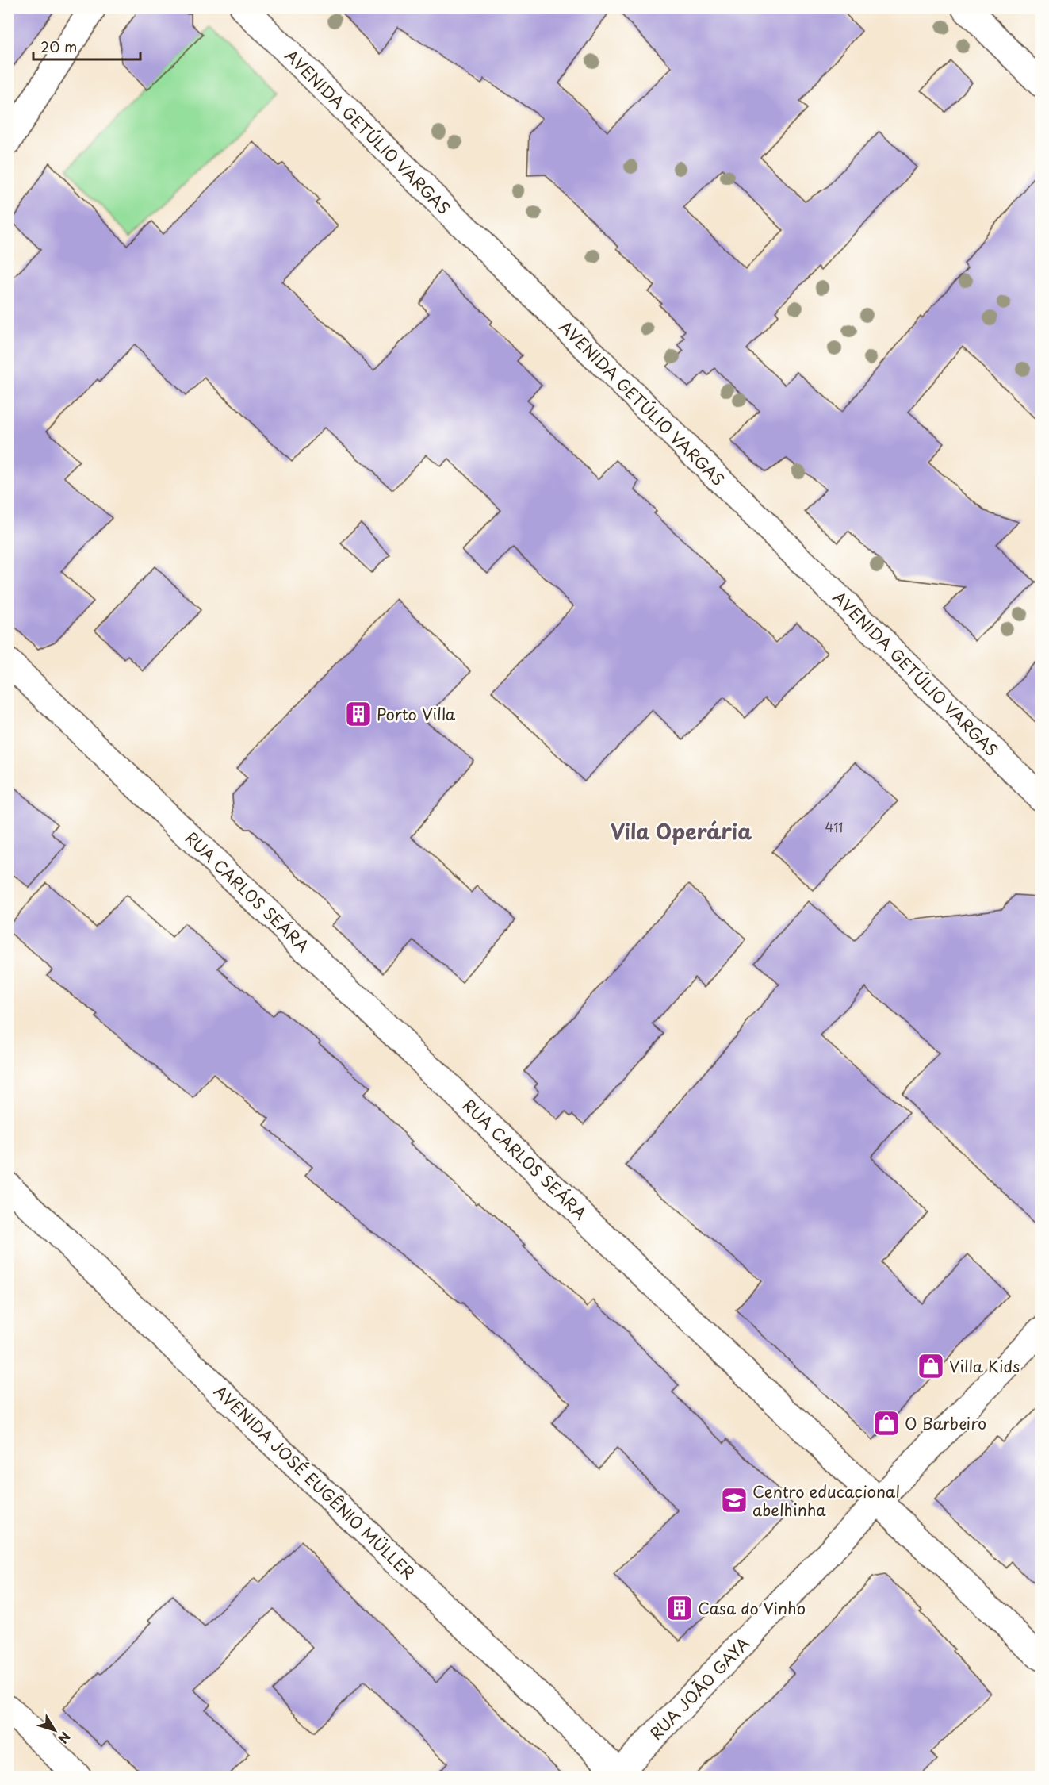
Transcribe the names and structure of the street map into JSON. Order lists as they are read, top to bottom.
{
  "streets": {
    "street": [
      "AVENIDA GETÚLIO VARGAS",
      "RUA CARLOS SEÁRA",
      "AVENIDA JOSÉ EUGÊNIO MÜLLER",
      "RUA JOÃO GAYA"
    ]
  },
  "crossings": [
    ["RUA CARLOS SEÁRA", "RUA JOÃO GAYA"],
    ["AVENIDA JOSÉ EUGÊNIO MÜLLER", "RUA JOÃO GAYA"]
  ],
  "districts": ["Vila Operária"],
  "places": {
    "building": ["Porto Villa", "Casa do Vinho"],
    "shop": ["Villa Kids", "O Barbeiro"],
    "school or university": ["Centro educacional abelhinha"]
  },
  "house_numbers": ["411"],
  "scale_bar": "20 m",
  "north": "bottom right"
}
